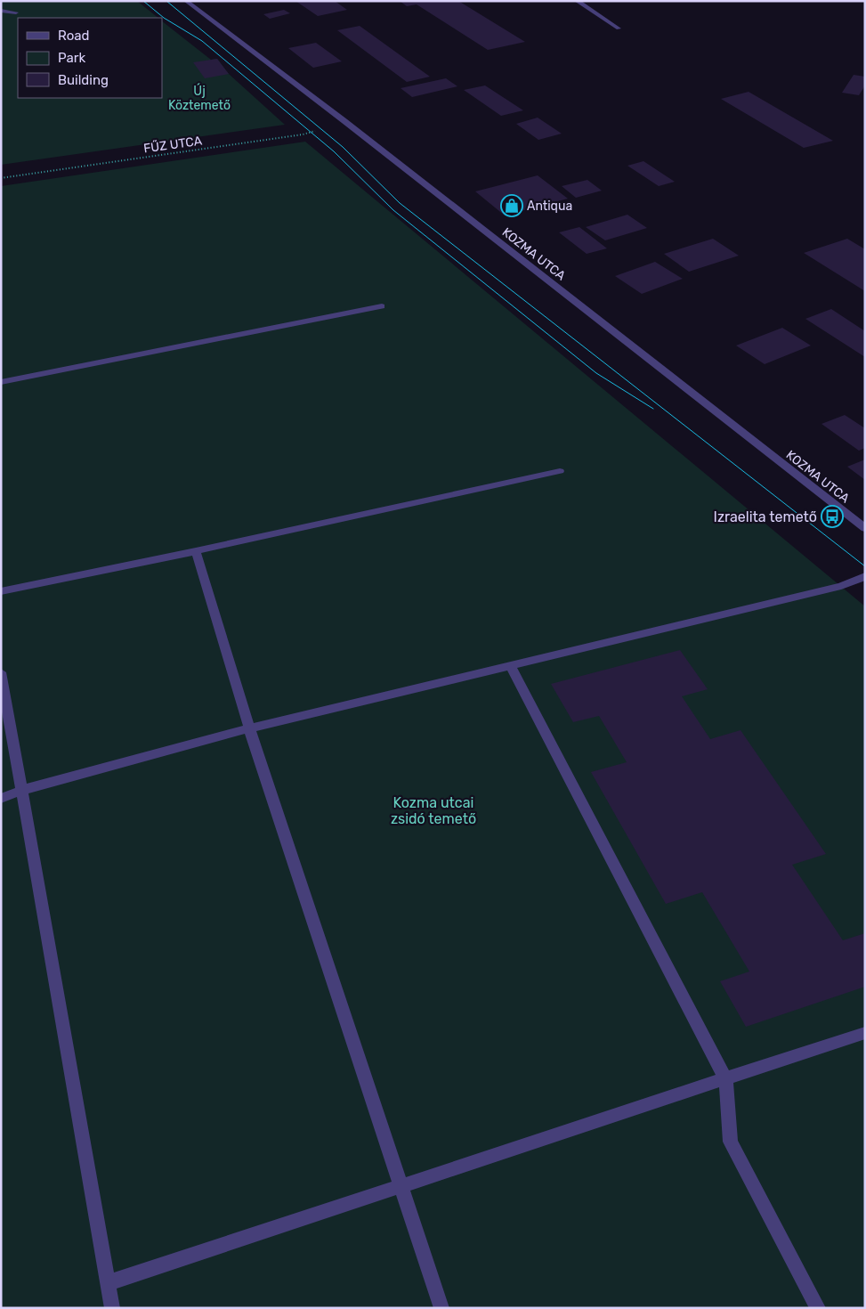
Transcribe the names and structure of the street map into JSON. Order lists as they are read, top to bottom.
{
  "streets": {
    "street": ["KOZMA UTCA"],
    "path": ["FŰZ UTCA"]
  },
  "crossings": [
    ["FŰZ UTCA", "KOZMA UTCA"]
  ],
  "parks": ["Új Köztemető", "Kozma utcai zsidó temető"],
  "places": {
    "shop": ["Antiqua"],
    "bus stop": ["Izraelita temető"]
  },
  "legend": ["Road", "Park", "Building"]
}
